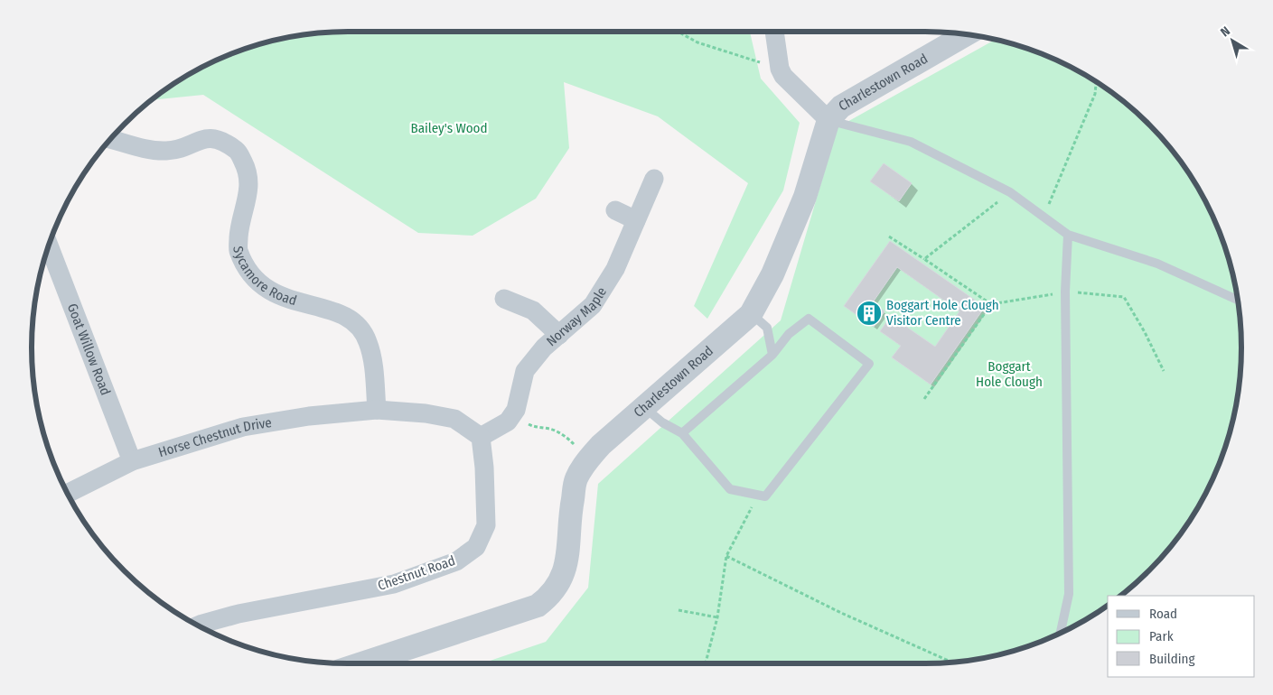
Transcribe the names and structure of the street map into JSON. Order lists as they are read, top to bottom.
{
  "streets": {
    "street": [
      "Charlestown Road",
      "Sycamore Road",
      "Norway Maple",
      "Goat Willow Road",
      "Horse Chestnut Drive",
      "Chestnut Road"
    ]
  },
  "crossings": [
    ["Sycamore Road", "Horse Chestnut Drive"],
    ["Goat Willow Road", "Horse Chestnut Drive"]
  ],
  "parks": ["Bailey's Wood", "Boggart Hole Clough"],
  "places": {
    "building": ["Boggart Hole Clough Visitor Centre"]
  },
  "legend": ["Road", "Park", "Building"],
  "north": "top left"
}
